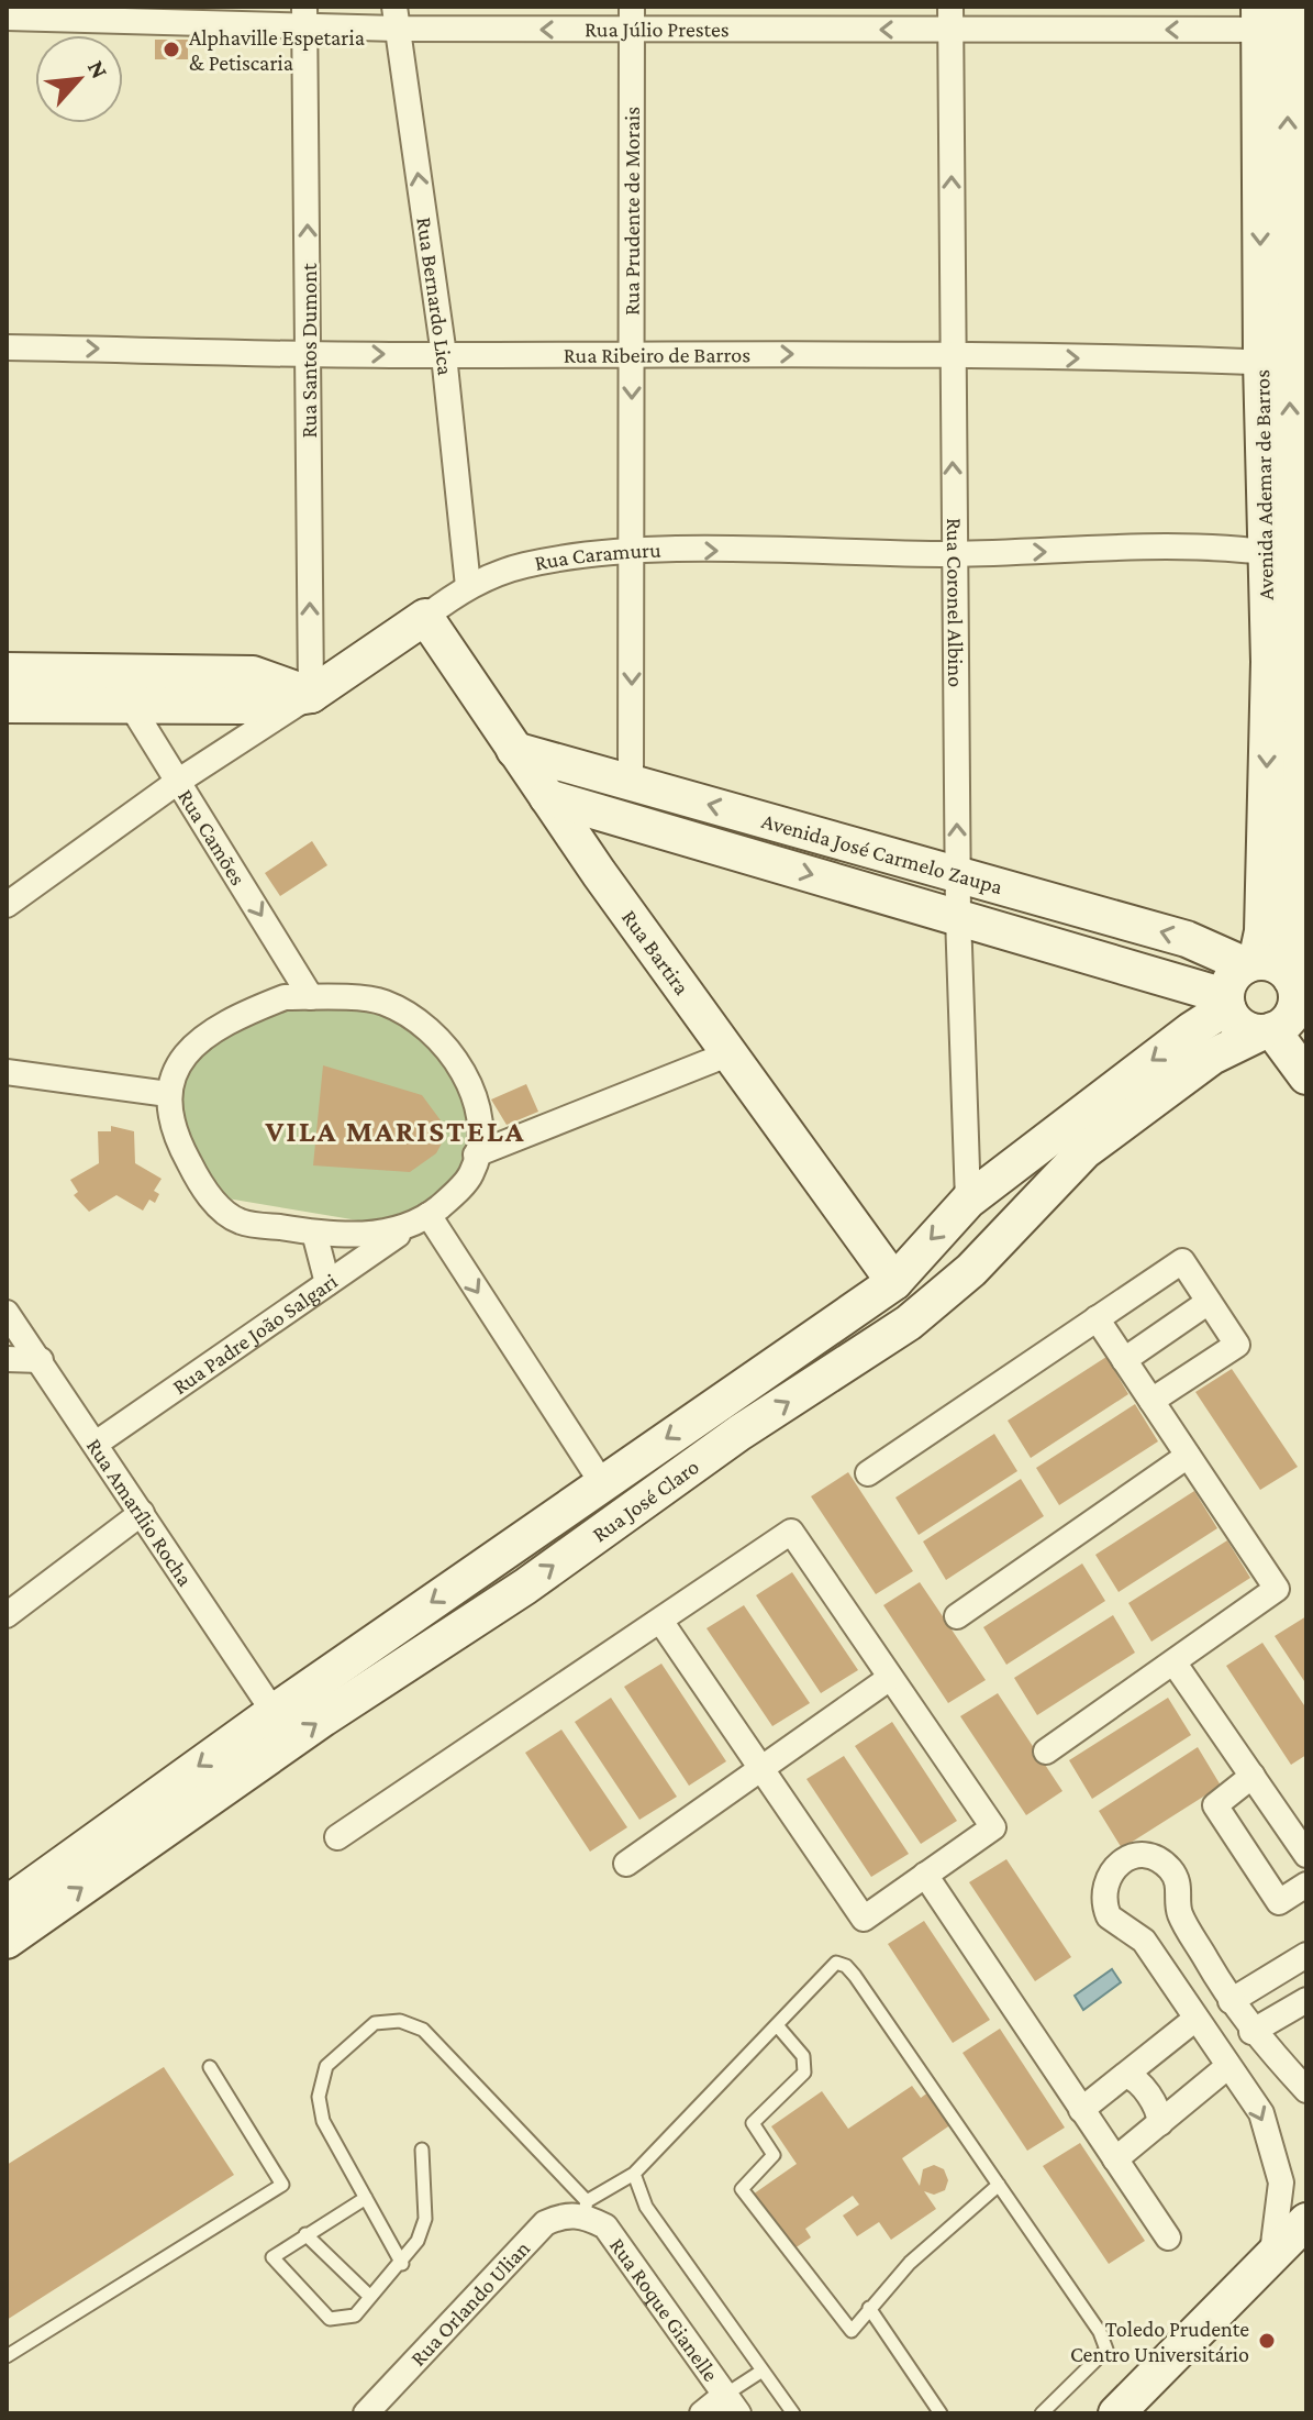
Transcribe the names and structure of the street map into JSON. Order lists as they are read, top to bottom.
{
  "streets": {
    "street": [
      "Rua Júlio Prestes",
      "Rua Prudente de Morais",
      "Rua Bernardo Lica",
      "Rua Santos Dumont",
      "Rua Ribeiro de Barros",
      "Avenida Ademar de Barros",
      "Rua Caramuru",
      "Rua Coronel Albino",
      "Rua Camões",
      "Avenida José Carmelo Zaupa",
      "Rua Bartira",
      "Rua Padre João Salgari",
      "Rua José Claro",
      "Rua Amarílio Rocha",
      "Rua Orlando Ulian",
      "Rua Roque Gianelle"
    ]
  },
  "crossings": [
    ["Rua Júlio Prestes", "Rua Prudente de Morais"],
    ["Rua Júlio Prestes", "Rua Bernardo Lica"],
    ["Rua Júlio Prestes", "Rua Santos Dumont"],
    ["Rua Júlio Prestes", "Avenida Ademar de Barros"],
    ["Rua Júlio Prestes", "Rua Coronel Albino"],
    ["Rua Prudente de Morais", "Rua Ribeiro de Barros"],
    ["Rua Prudente de Morais", "Rua Caramuru"],
    ["Rua Prudente de Morais", "Avenida José Carmelo Zaupa"],
    ["Rua Bernardo Lica", "Rua Ribeiro de Barros"],
    ["Rua Bernardo Lica", "Rua Caramuru"],
    ["Rua Santos Dumont", "Rua Ribeiro de Barros"],
    ["Rua Santos Dumont", "Rua Caramuru"],
    ["Rua Ribeiro de Barros", "Avenida Ademar de Barros"],
    ["Rua Ribeiro de Barros", "Rua Coronel Albino"],
    ["Avenida Ademar de Barros", "Rua Caramuru"],
    ["Avenida Ademar de Barros", "Avenida José Carmelo Zaupa"],
    ["Avenida Ademar de Barros", "Rua José Claro"],
    ["Rua Caramuru", "Rua Coronel Albino"],
    ["Rua Caramuru", "Rua Camões"],
    ["Rua Caramuru", "Rua Bartira"],
    ["Rua Coronel Albino", "Avenida José Carmelo Zaupa"],
    ["Rua Coronel Albino", "Rua José Claro"],
    ["Rua Camões", "Rua Padre João Salgari"],
    ["Avenida José Carmelo Zaupa", "Rua Bartira"],
    ["Avenida José Carmelo Zaupa", "Rua José Claro"],
    ["Rua Bartira", "Rua José Claro"],
    ["Rua Padre João Salgari", "Rua Amarílio Rocha"],
    ["Rua José Claro", "Rua Amarílio Rocha"],
    ["Rua Orlando Ulian", "Rua Roque Gianelle"]
  ],
  "one_way": [
    "Rua Júlio Prestes",
    "Rua Prudente de Morais",
    "Rua Bernardo Lica",
    "Rua Santos Dumont",
    "Rua Ribeiro de Barros",
    "Rua Caramuru",
    "Rua Coronel Albino",
    "Rua Camões"
  ],
  "districts": ["VILA MARISTELA"],
  "places": ["Alphaville Espetaria & Petiscaria", "Toledo Prudente Centro Universitário"],
  "north": "top right"
}
